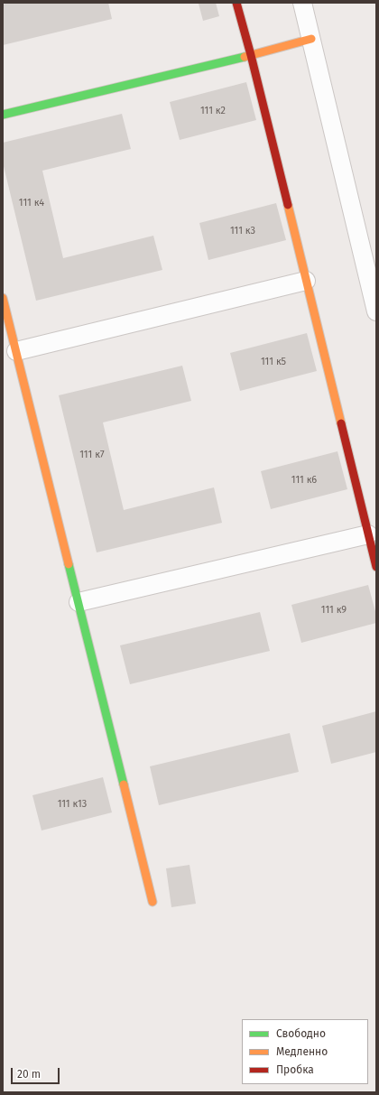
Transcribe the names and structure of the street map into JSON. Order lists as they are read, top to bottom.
{
  "house_numbers": [
    "111 к2",
    "111 к4",
    "111 к3",
    "111 к5",
    "111 к7",
    "111 к6",
    "111 к9",
    "111 к13"
  ],
  "legend": ["Свободно", "Медленно", "Пробка"],
  "scale_bar": "20 m"
}
